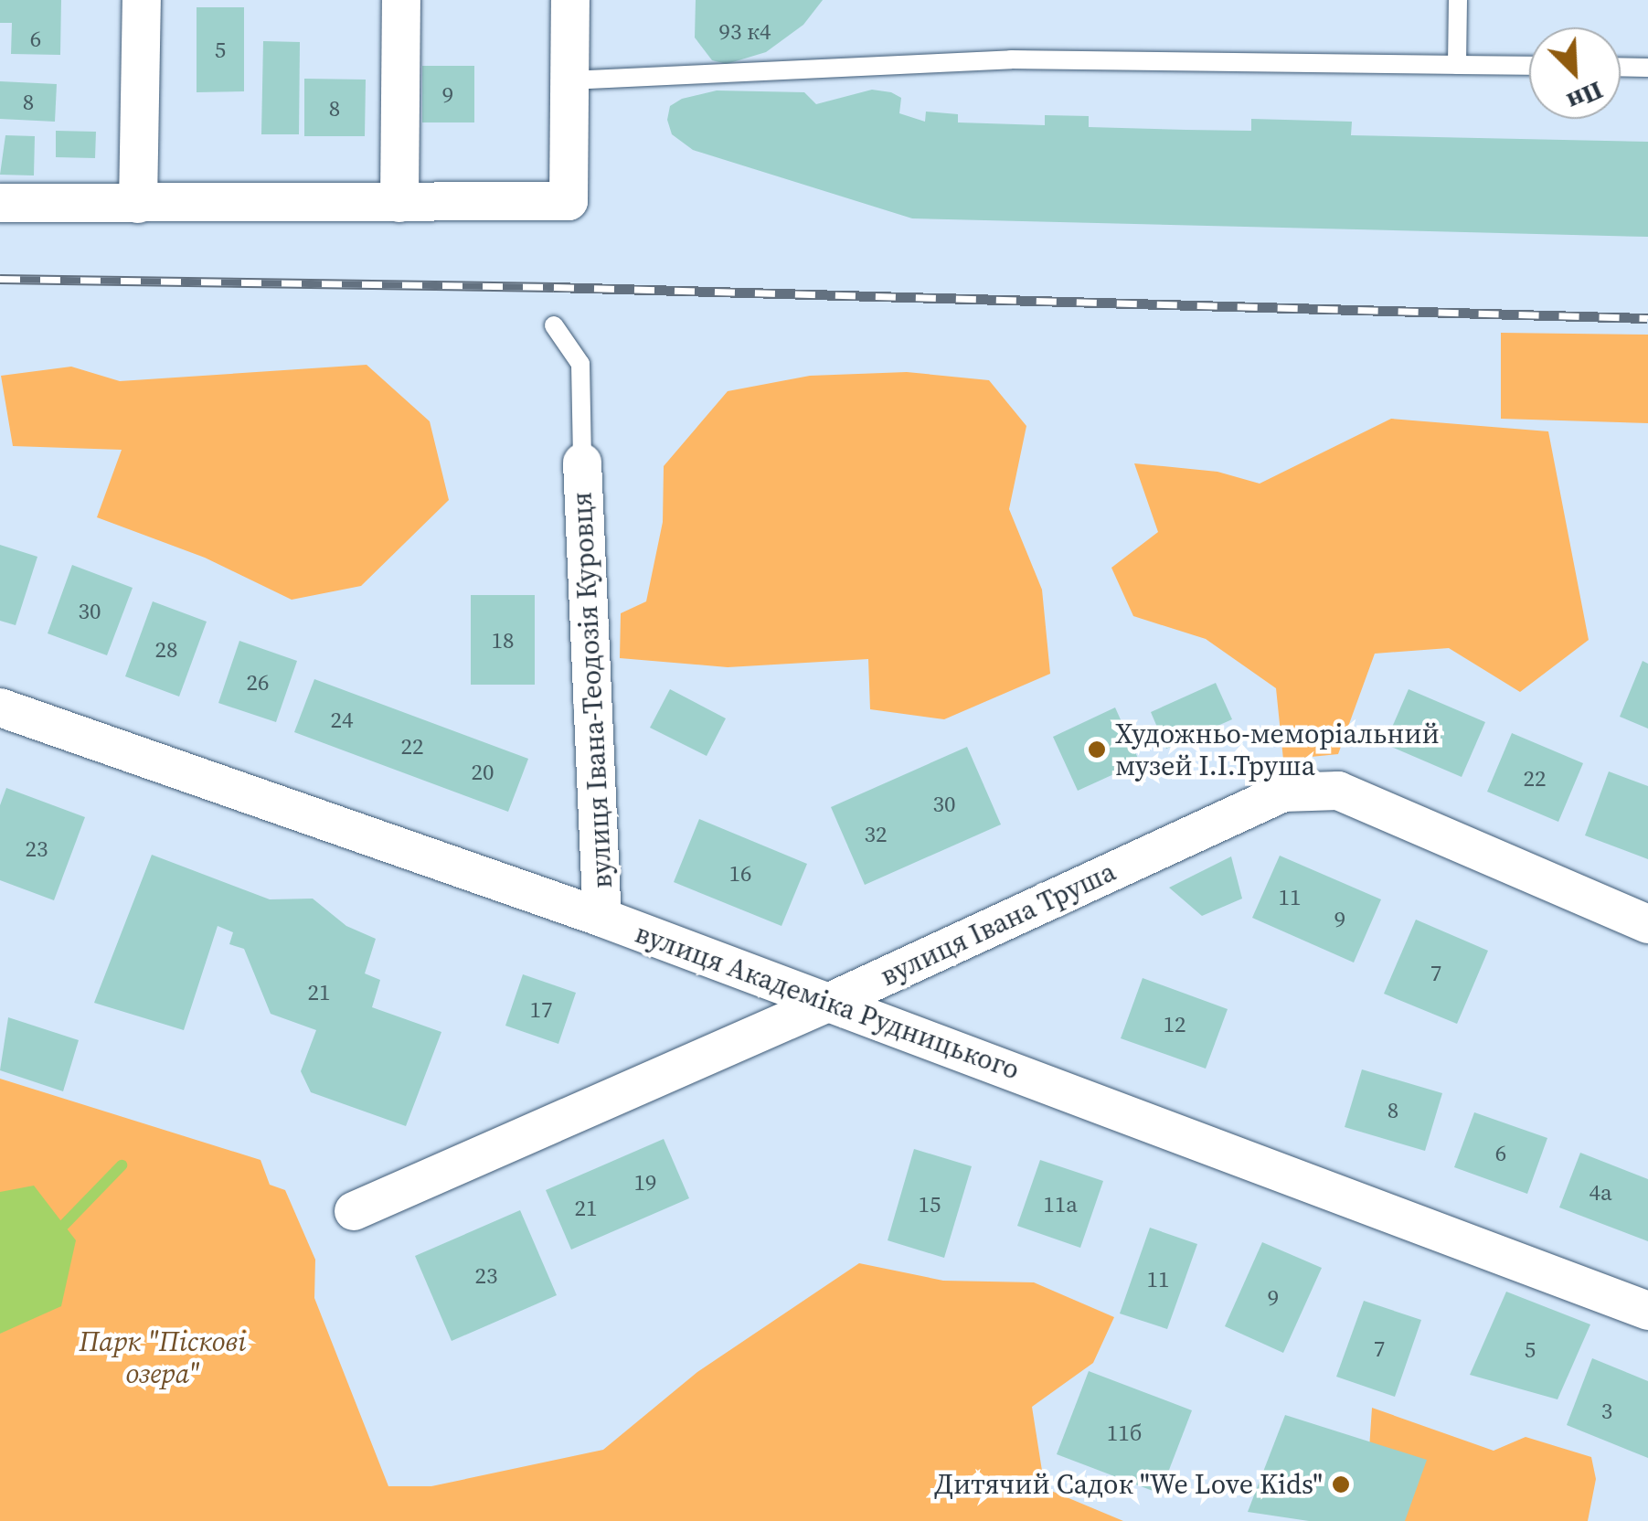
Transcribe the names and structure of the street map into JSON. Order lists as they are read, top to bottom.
{
  "streets": {
    "street": ["вулиця Івана-Теодозія Куровця", "вулиця Івана Труша", "вулиця Академіка Рудницького"]
  },
  "crossings": [
    ["вулиця Івана-Теодозія Куровця", "вулиця Академіка Рудницького"],
    ["вулиця Івана Труша", "вулиця Академіка Рудницького"]
  ],
  "parks": ["Парк \"Піскові озера\""],
  "places": ["Художньо-меморіальний музей І.І.Труша", "Дитячий Садок \"We Love Kids\""],
  "house_numbers": [
    "93 к4",
    "6",
    "5",
    "9",
    "8",
    "8",
    "30",
    "18",
    "28",
    "26",
    "24",
    "22",
    "20",
    "22",
    "30",
    "32",
    "23",
    "16",
    "11",
    "9",
    "7",
    "21",
    "17",
    "12",
    "8",
    "6",
    "19",
    "4а",
    "15",
    "11а",
    "21",
    "23",
    "11",
    "9",
    "7",
    "5",
    "3",
    "11б"
  ],
  "north": "bottom right"
}
